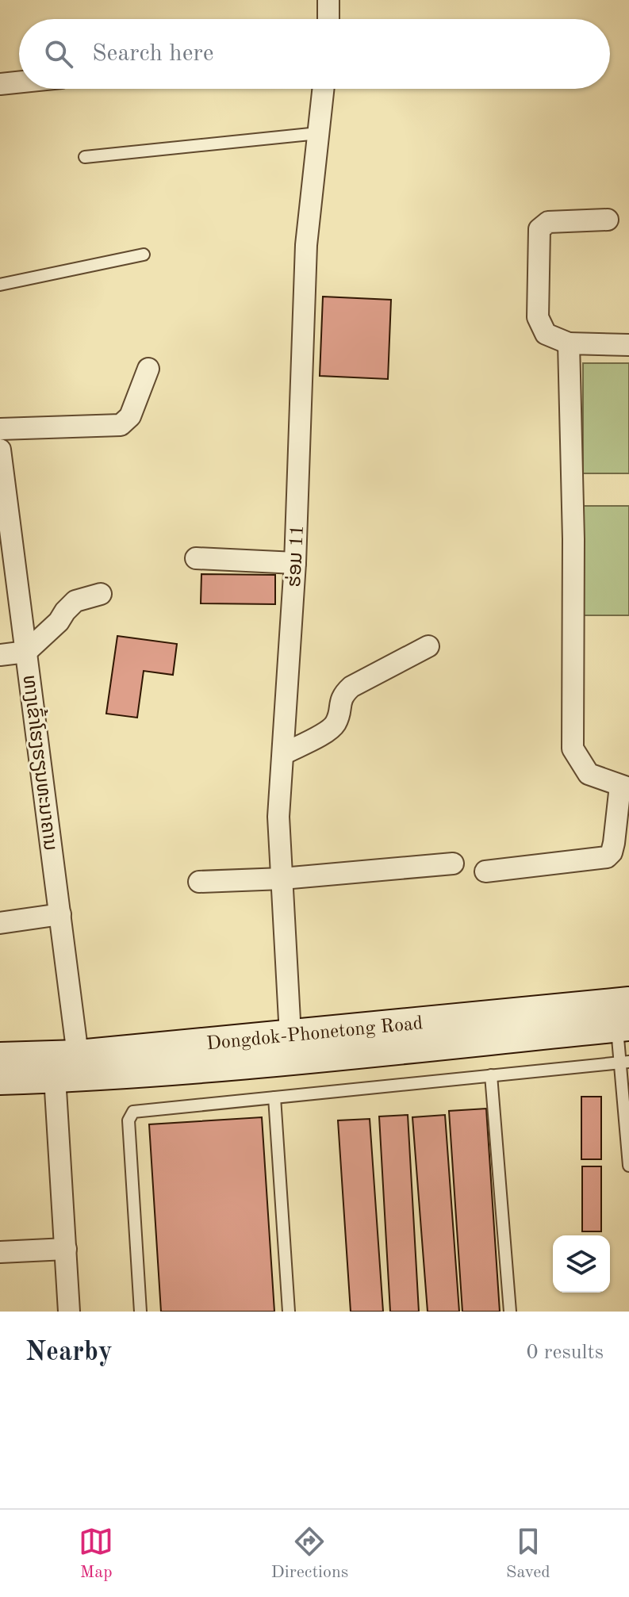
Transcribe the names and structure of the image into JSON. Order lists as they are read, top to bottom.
{
  "streets": {
    "main road": ["Dongdok-Phonetong Road"],
    "street": ["ຮ່ອມ 11", "ທາງເຂົ້າໂຮງຮຽນທະນາຄານ"]
  },
  "crossings": [
    ["ຮ່ອມ 11", "Dongdok-Phonetong Road"],
    ["ທາງເຂົ້າໂຮງຮຽນທະນາຄານ", "Dongdok-Phonetong Road"]
  ],
  "page": {
    "search": "Search here",
    "heading": ["Nearby", "0 results"],
    "nav": ["Map", "Directions", "Saved"]
  }
}
